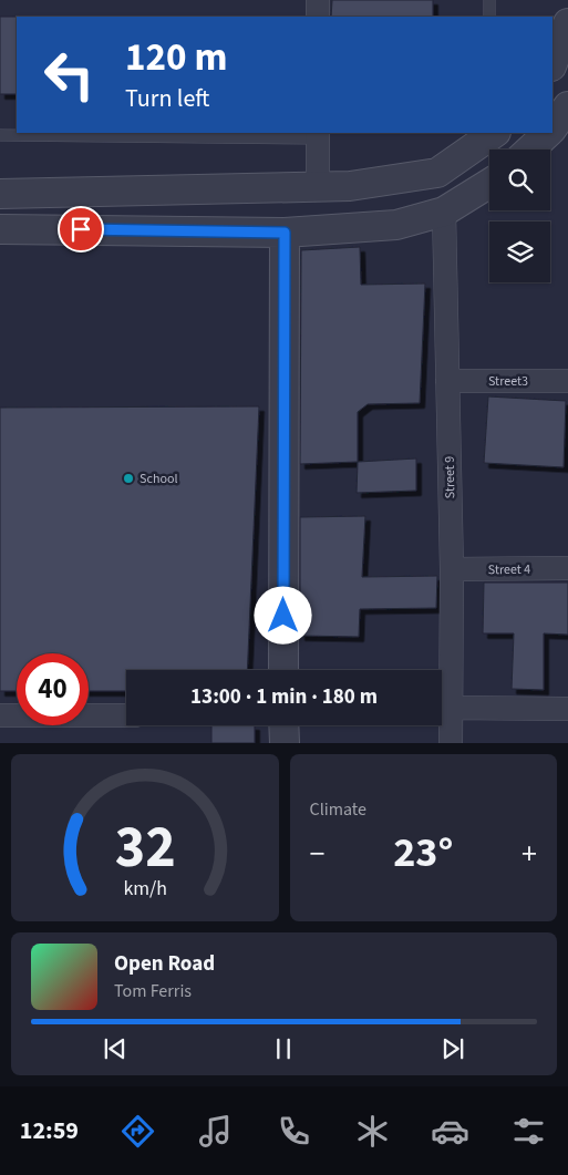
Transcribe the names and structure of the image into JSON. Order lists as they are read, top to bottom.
{
  "streets": {
    "street": ["Street3", "Street 9", "Street 4"]
  },
  "crossings": [
    ["Street3", "Street 9"],
    ["Street 9", "Street 4"]
  ],
  "places": ["School"],
  "page": {
    "turn": ["120 m", "Turn left"],
    "limit": "40",
    "trip": "13:00 · 1 min · 180 m",
    "tile": "Climate",
    "heat": ["−", "23°", "+"],
    "song": ["Open Road", "Tom Ferris"],
    "tabs": "12:59",
    "gauge": ["32", "km/h"]
  }
}
